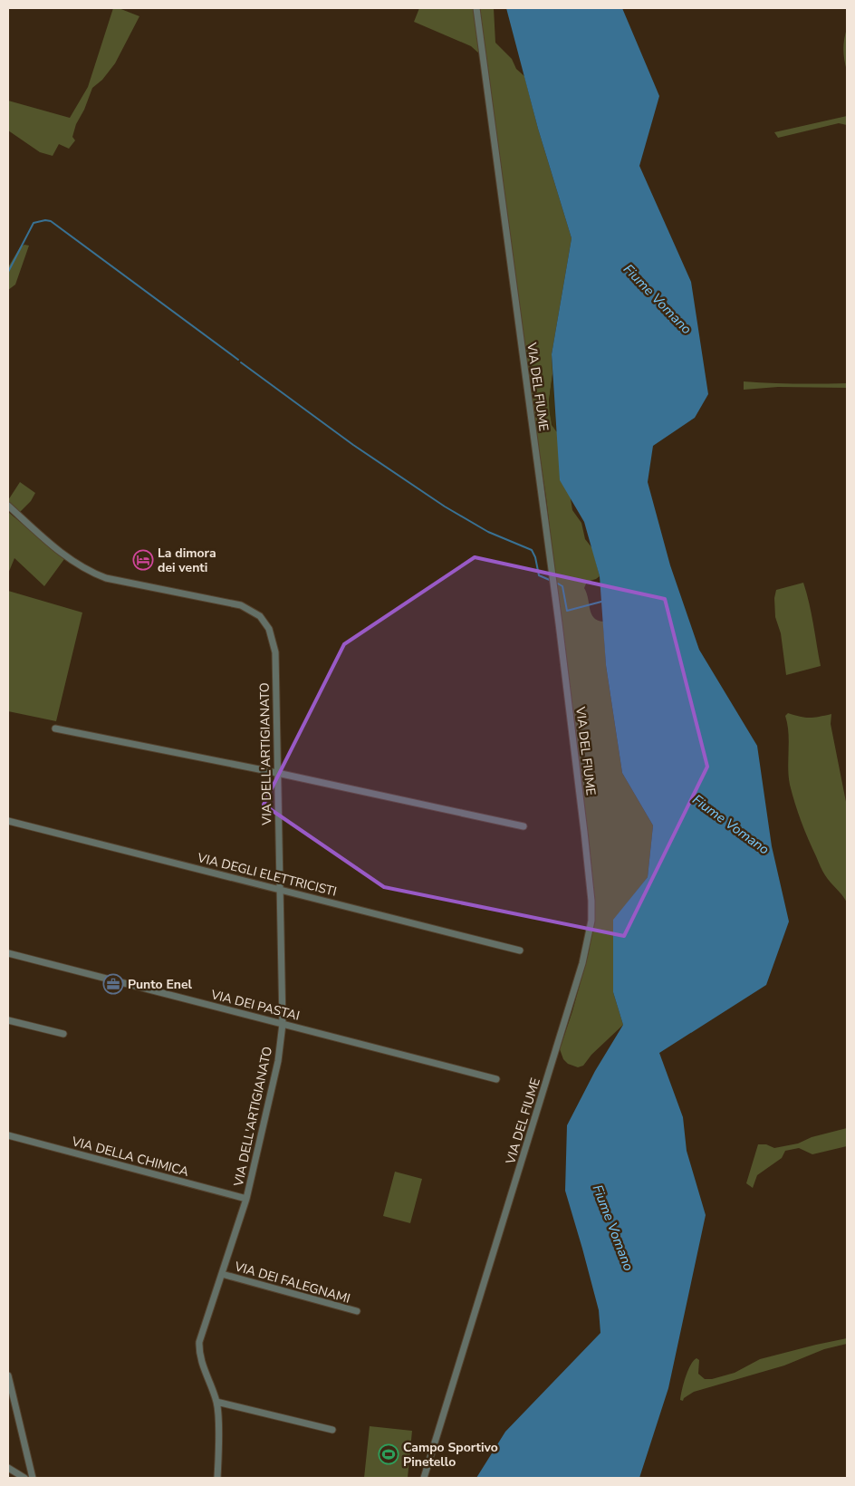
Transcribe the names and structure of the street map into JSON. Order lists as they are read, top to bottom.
{
  "streets": {
    "street": [
      "VIA DEL FIUME",
      "VIA DELL'ARTIGIANATO",
      "VIA DEGLI ELETTRICISTI",
      "VIA DEI PASTAI",
      "VIA DELLA CHIMICA",
      "VIA DEI FALEGNAMI"
    ]
  },
  "crossings": [
    ["VIA DELL'ARTIGIANATO", "VIA DEGLI ELETTRICISTI"],
    ["VIA DELL'ARTIGIANATO", "VIA DEI PASTAI"],
    ["VIA DELL'ARTIGIANATO", "VIA DELLA CHIMICA"],
    ["VIA DELL'ARTIGIANATO", "VIA DEI FALEGNAMI"]
  ],
  "water": ["Fiume Vomano"],
  "places": {
    "hotel": ["La dimora dei venti"],
    "office": ["Punto Enel"],
    "sports": ["Campo Sportivo Pinetello"]
  }
}
